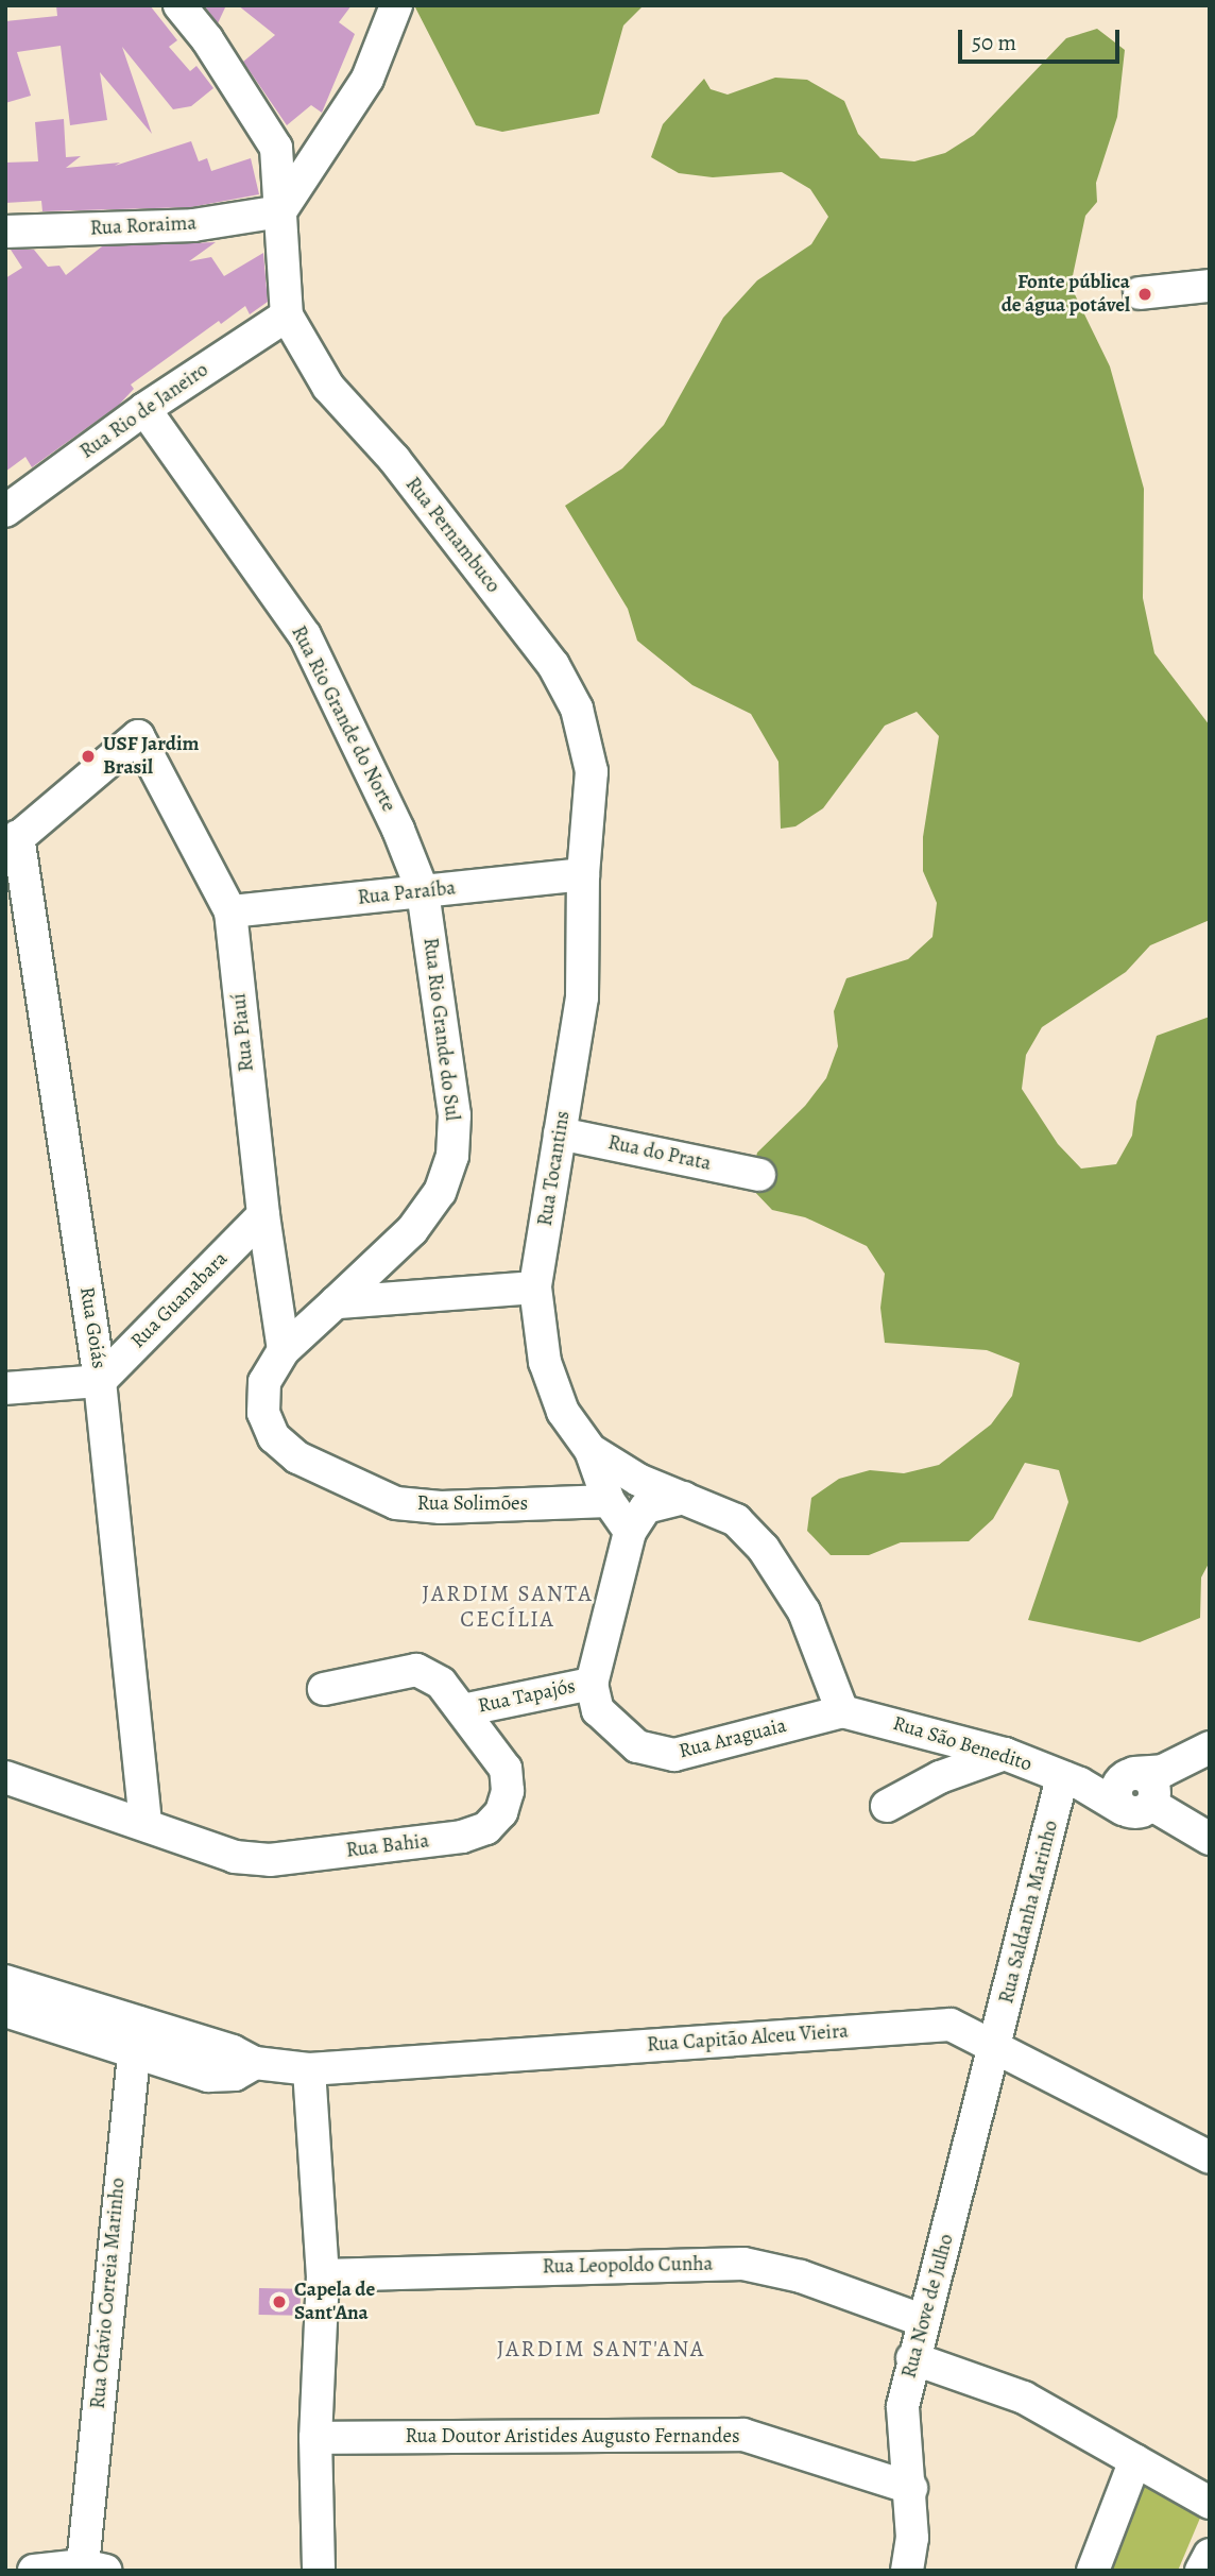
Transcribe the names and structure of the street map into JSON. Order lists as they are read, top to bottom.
{
  "streets": {
    "street": [
      "Rua Roraima",
      "Rua Rio de Janeiro",
      "Rua Pernambuco",
      "Rua Rio Grande do Norte",
      "Rua Paraíba",
      "Rua Rio Grande do Sul",
      "Rua Piauí",
      "Rua do Prata",
      "Rua Tocantins",
      "Rua Guanabara",
      "Rua Goiás",
      "Rua Solimões",
      "Rua Tapajós",
      "Rua Araguaia",
      "Rua São Benedito",
      "Rua Bahia",
      "Rua Saldanha Marinho",
      "Rua Capitão Alceu Vieira",
      "Rua Leopoldo Cunha",
      "Rua Otávio Correia Marinho",
      "Rua Nove de Julho",
      "Rua Doutor Aristides Augusto Fernandes"
    ]
  },
  "crossings": [
    ["Rua Roraima", "Rua Pernambuco"],
    ["Rua Rio de Janeiro", "Rua Pernambuco"],
    ["Rua Rio de Janeiro", "Rua Rio Grande do Norte"],
    ["Rua Pernambuco", "Rua Paraíba"],
    ["Rua Pernambuco", "Rua Tocantins"],
    ["Rua Rio Grande do Norte", "Rua Paraíba"],
    ["Rua Rio Grande do Norte", "Rua Rio Grande do Sul"],
    ["Rua Paraíba", "Rua Rio Grande do Sul"],
    ["Rua Paraíba", "Rua Piauí"],
    ["Rua Paraíba", "Rua Tocantins"],
    ["Rua Rio Grande do Sul", "Rua Solimões"],
    ["Rua Piauí", "Rua Guanabara"],
    ["Rua Piauí", "Rua Goiás"],
    ["Rua Piauí", "Rua Solimões"],
    ["Rua do Prata", "Rua Tocantins"],
    ["Rua Tocantins", "Rua Solimões"],
    ["Rua Tocantins", "Rua Araguaia"],
    ["Rua Tocantins", "Rua São Benedito"],
    ["Rua Guanabara", "Rua Goiás"],
    ["Rua Goiás", "Rua Bahia"],
    ["Rua Tapajós", "Rua Araguaia"],
    ["Rua Tapajós", "Rua Bahia"],
    ["Rua Araguaia", "Rua São Benedito"],
    ["Rua São Benedito", "Rua Saldanha Marinho"],
    ["Rua Saldanha Marinho", "Rua Capitão Alceu Vieira"],
    ["Rua Saldanha Marinho", "Rua Nove de Julho"],
    ["Rua Capitão Alceu Vieira", "Rua Otávio Correia Marinho"],
    ["Rua Capitão Alceu Vieira", "Rua Nove de Julho"],
    ["Rua Leopoldo Cunha", "Rua Nove de Julho"],
    ["Rua Nove de Julho", "Rua Doutor Aristides Augusto Fernandes"]
  ],
  "districts": ["JARDIM SANTA CECÍLIA", "JARDIM SANT'ANA"],
  "places": ["Fonte pública de água potável", "USF Jardim Brasil", "Capela de Sant'Ana"],
  "scale_bar": "50 m"
}
